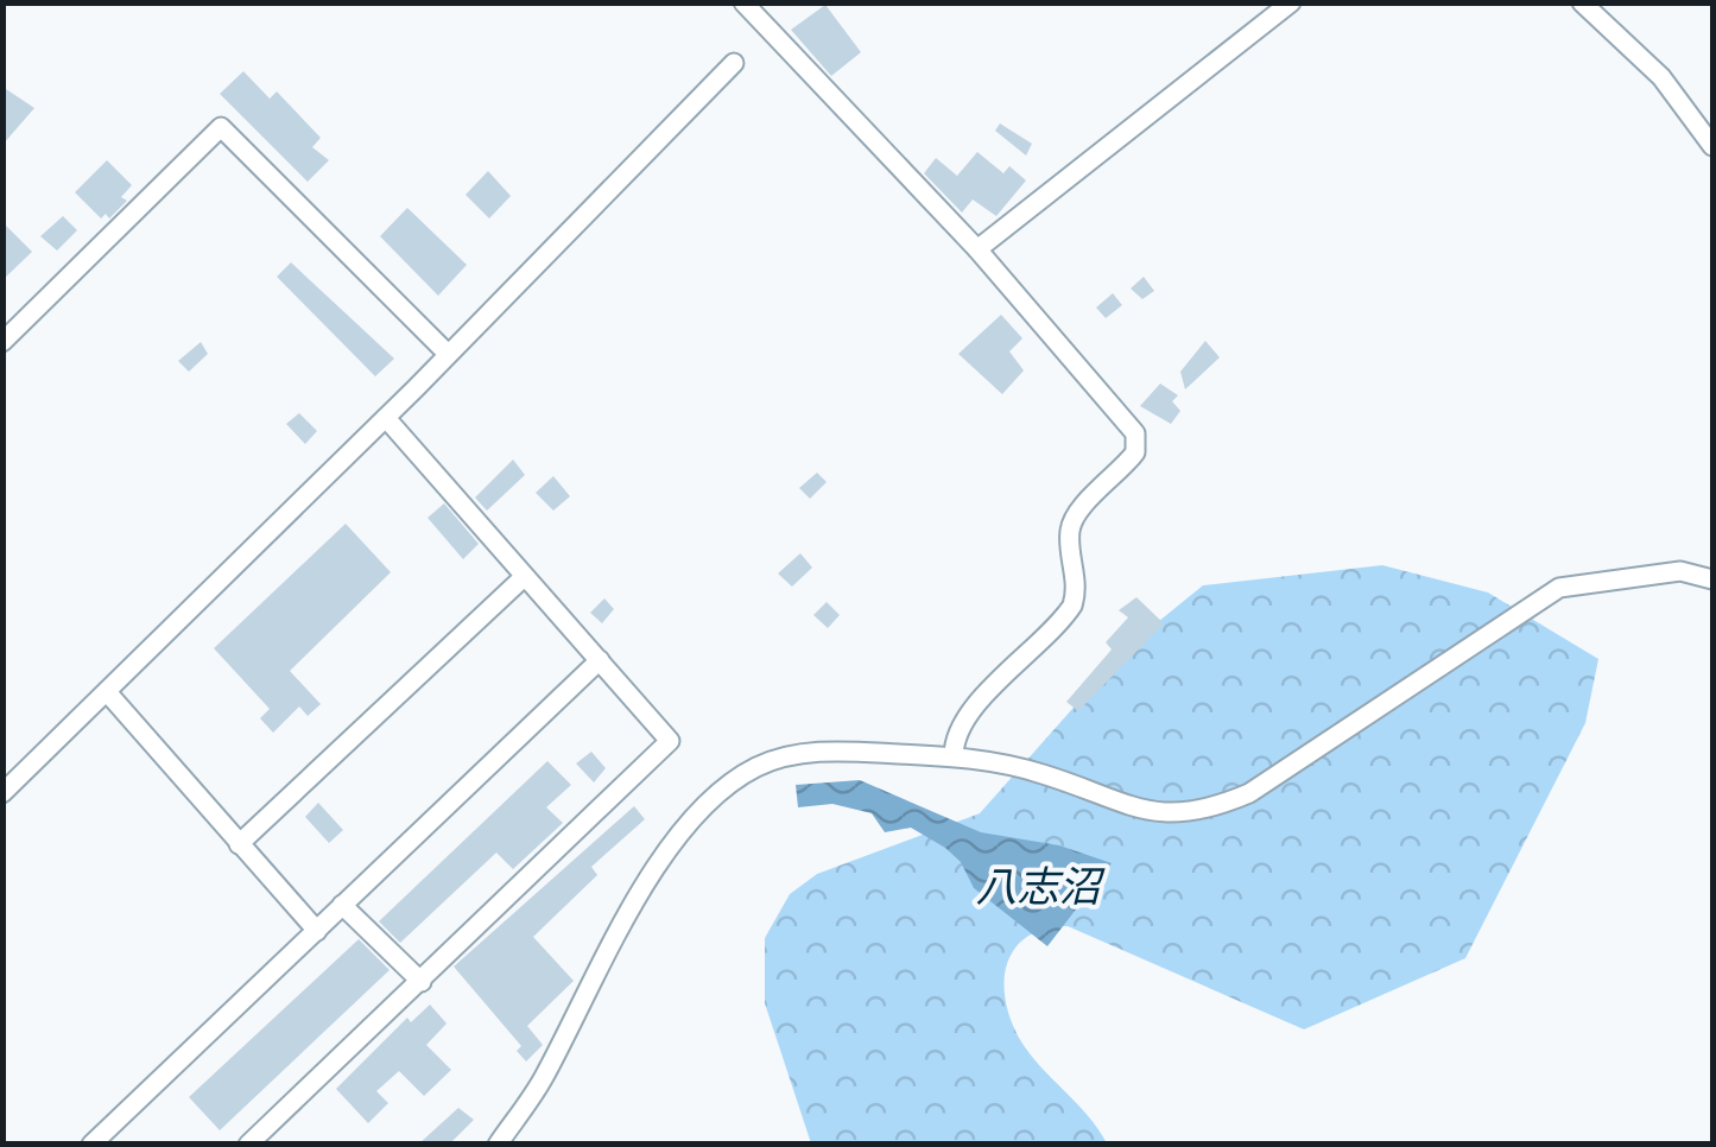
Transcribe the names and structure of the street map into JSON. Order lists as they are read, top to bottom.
{
  "water": ["八志沼"]
}
